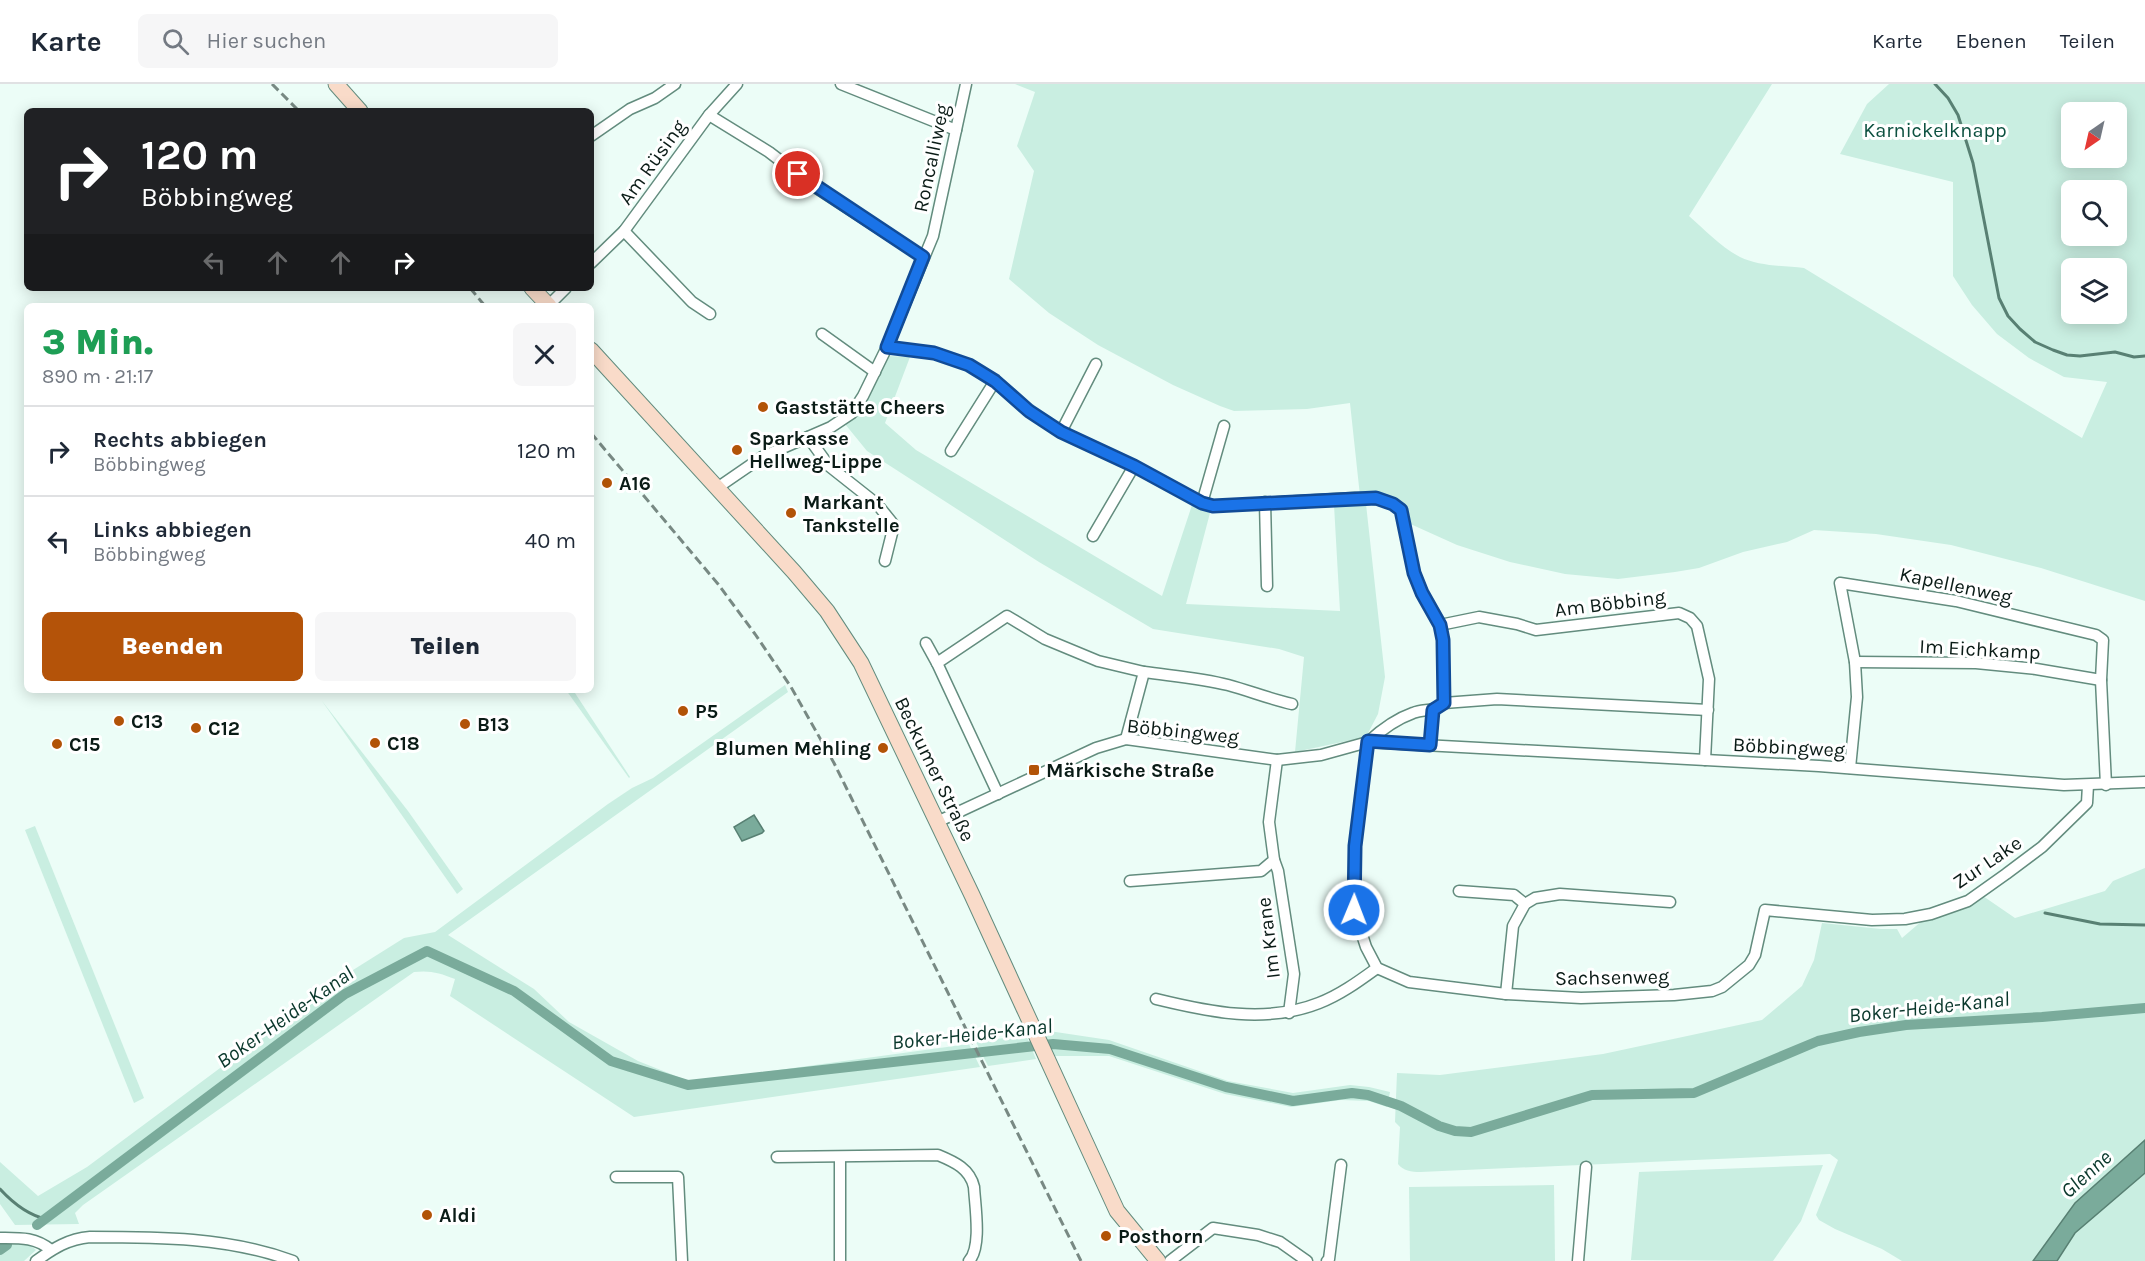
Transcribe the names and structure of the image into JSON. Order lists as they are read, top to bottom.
{
  "streets": {
    "main road": ["Beckumer Straße"],
    "street": [
      "Roncalliweg",
      "Am Rüsing",
      "Kapellenweg",
      "Am Böbbing",
      "Im Eichkamp",
      "Böbbingweg",
      "Zur Lake",
      "Im Krane",
      "Sachsenweg"
    ]
  },
  "crossings": [
    ["Roncalliweg", "Am Rüsing"],
    ["Roncalliweg", "Beckumer Straße"],
    ["Kapellenweg", "Im Eichkamp"],
    ["Kapellenweg", "Böbbingweg"],
    ["Am Böbbing", "Böbbingweg"],
    ["Böbbingweg", "Beckumer Straße"],
    ["Böbbingweg", "Zur Lake"],
    ["Böbbingweg", "Im Krane"],
    ["Zur Lake", "Sachsenweg"]
  ],
  "water": ["Boker-Heide-Kanal", "Glenne"],
  "parks": ["Karnickelknapp"],
  "places": {
    "other": [
      "Gaststätte Cheers",
      "Sparkasse Hellweg-Lippe",
      "A16",
      "Markant Tankstelle",
      "P5",
      "C13",
      "B13",
      "C12",
      "C18",
      "C15",
      "Blumen Mehling",
      "Aldi",
      "Posthorn"
    ],
    "transit": ["Märkische Straße"]
  },
  "north": "bottom left",
  "page": {
    "header": "Karte",
    "search": "Hier suchen",
    "nav": ["Karte", "Ebenen", "Teilen"],
    "turn": ["120 m", "Böbbingweg"],
    "heading": ["3 Min.", "890 m · 21:17"],
    "list": [
      {
        "name": "Rechts abbiegen",
        "note": "Böbbingweg",
        "value": "120 m"
      },
      {
        "name": "Links abbiegen",
        "note": "Böbbingweg",
        "value": "40 m"
      }
    ],
    "buttons": ["Beenden", "Teilen"]
  }
}
